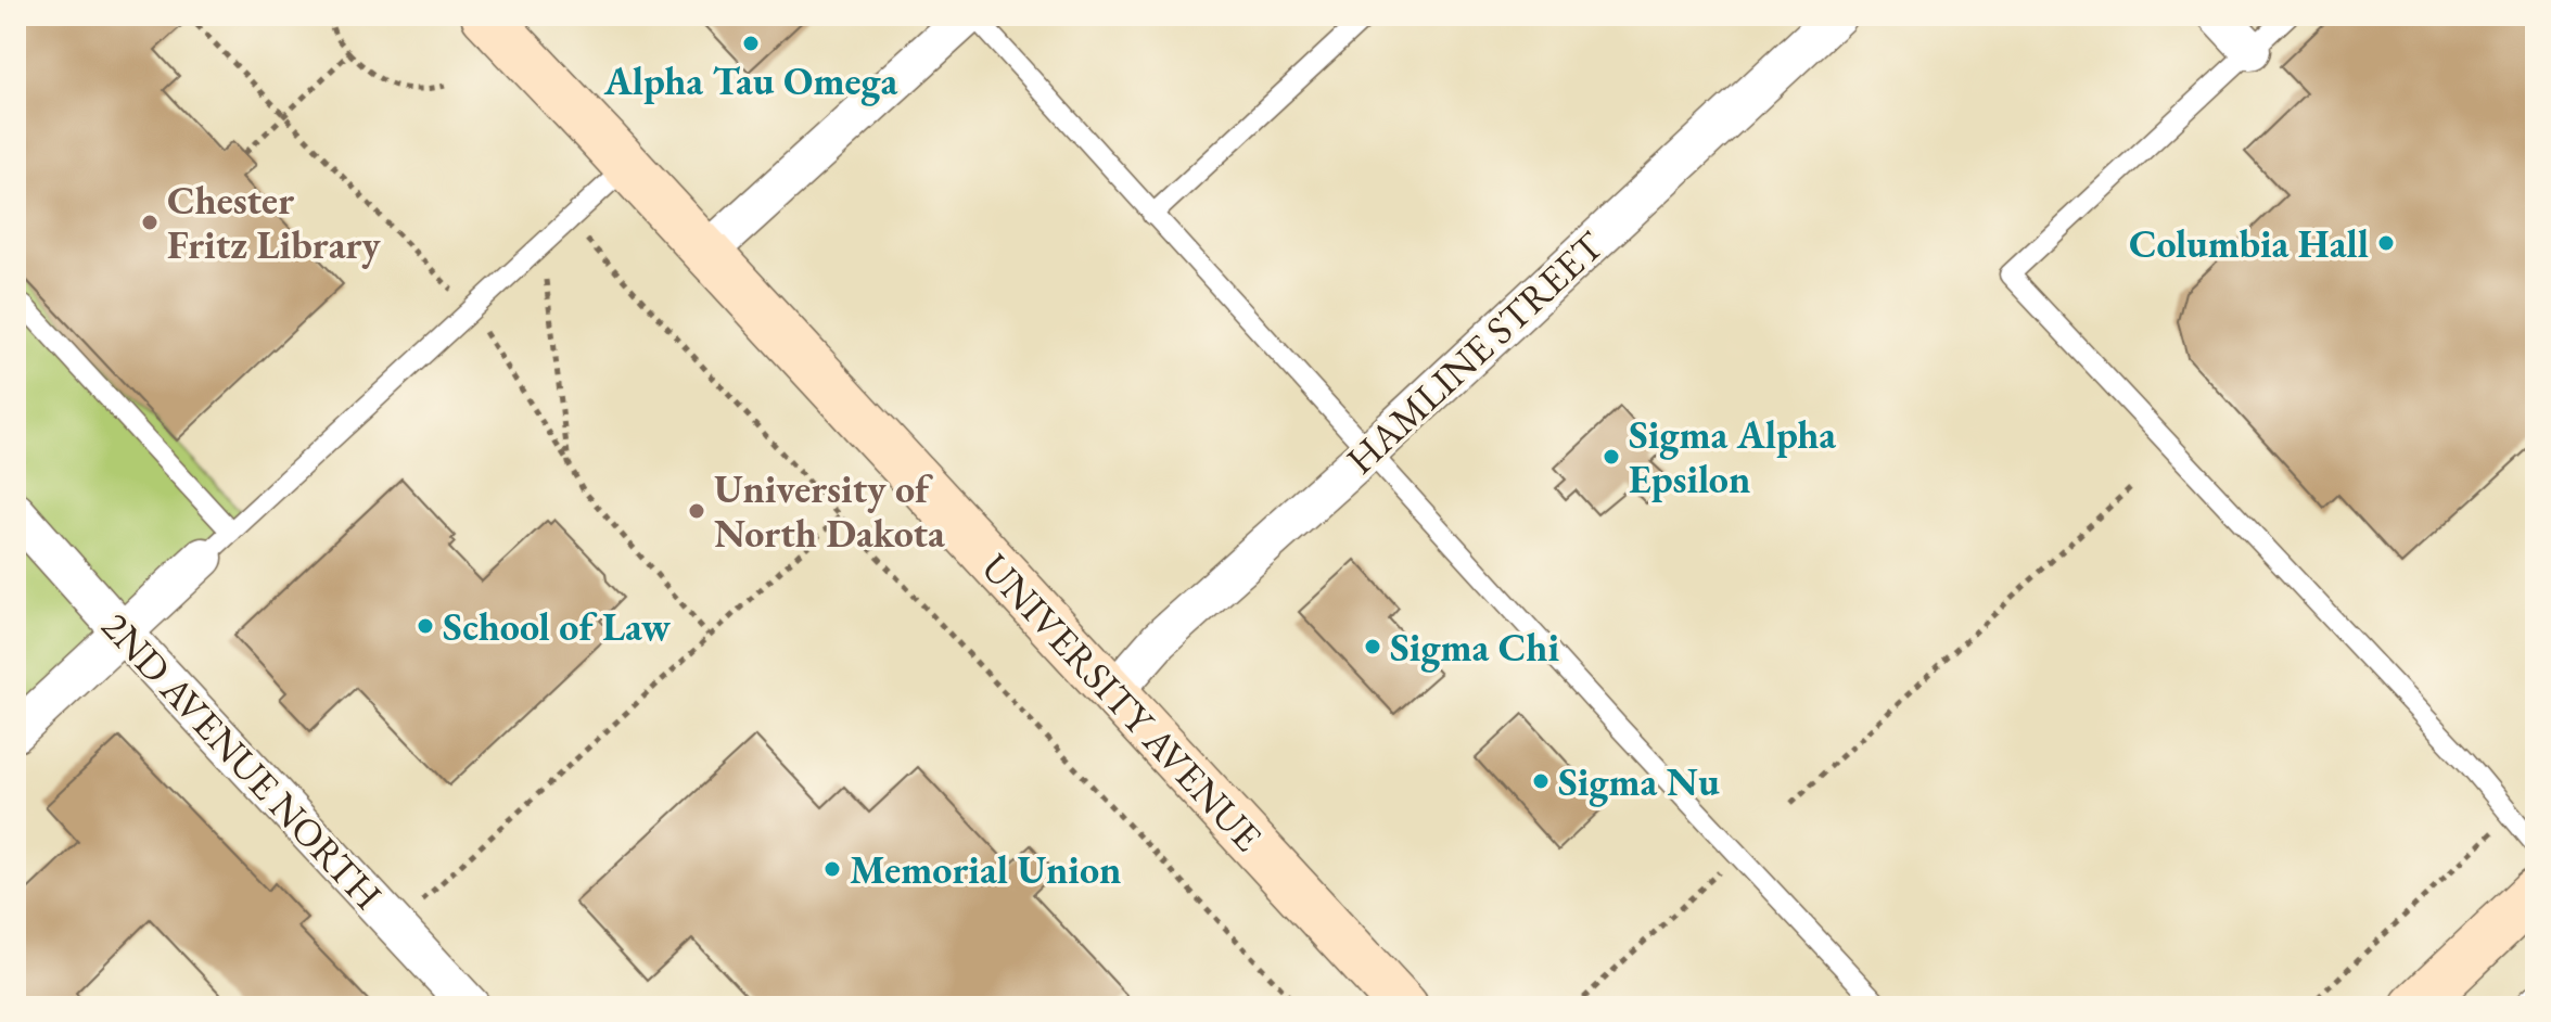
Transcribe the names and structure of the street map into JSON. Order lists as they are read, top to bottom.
{
  "streets": {
    "street": ["HAMLINE STREET", "UNIVERSITY AVENUE", "2ND AVENUE NORTH"]
  },
  "crossings": [
    ["HAMLINE STREET", "UNIVERSITY AVENUE"]
  ],
  "places": [
    "Alpha Tau Omega",
    "Chester Fritz Library",
    "Columbia Hall",
    "Sigma Alpha Epsilon",
    "University of North Dakota",
    "School of Law",
    "Sigma Chi",
    "Sigma Nu",
    "Memorial Union"
  ]
}
